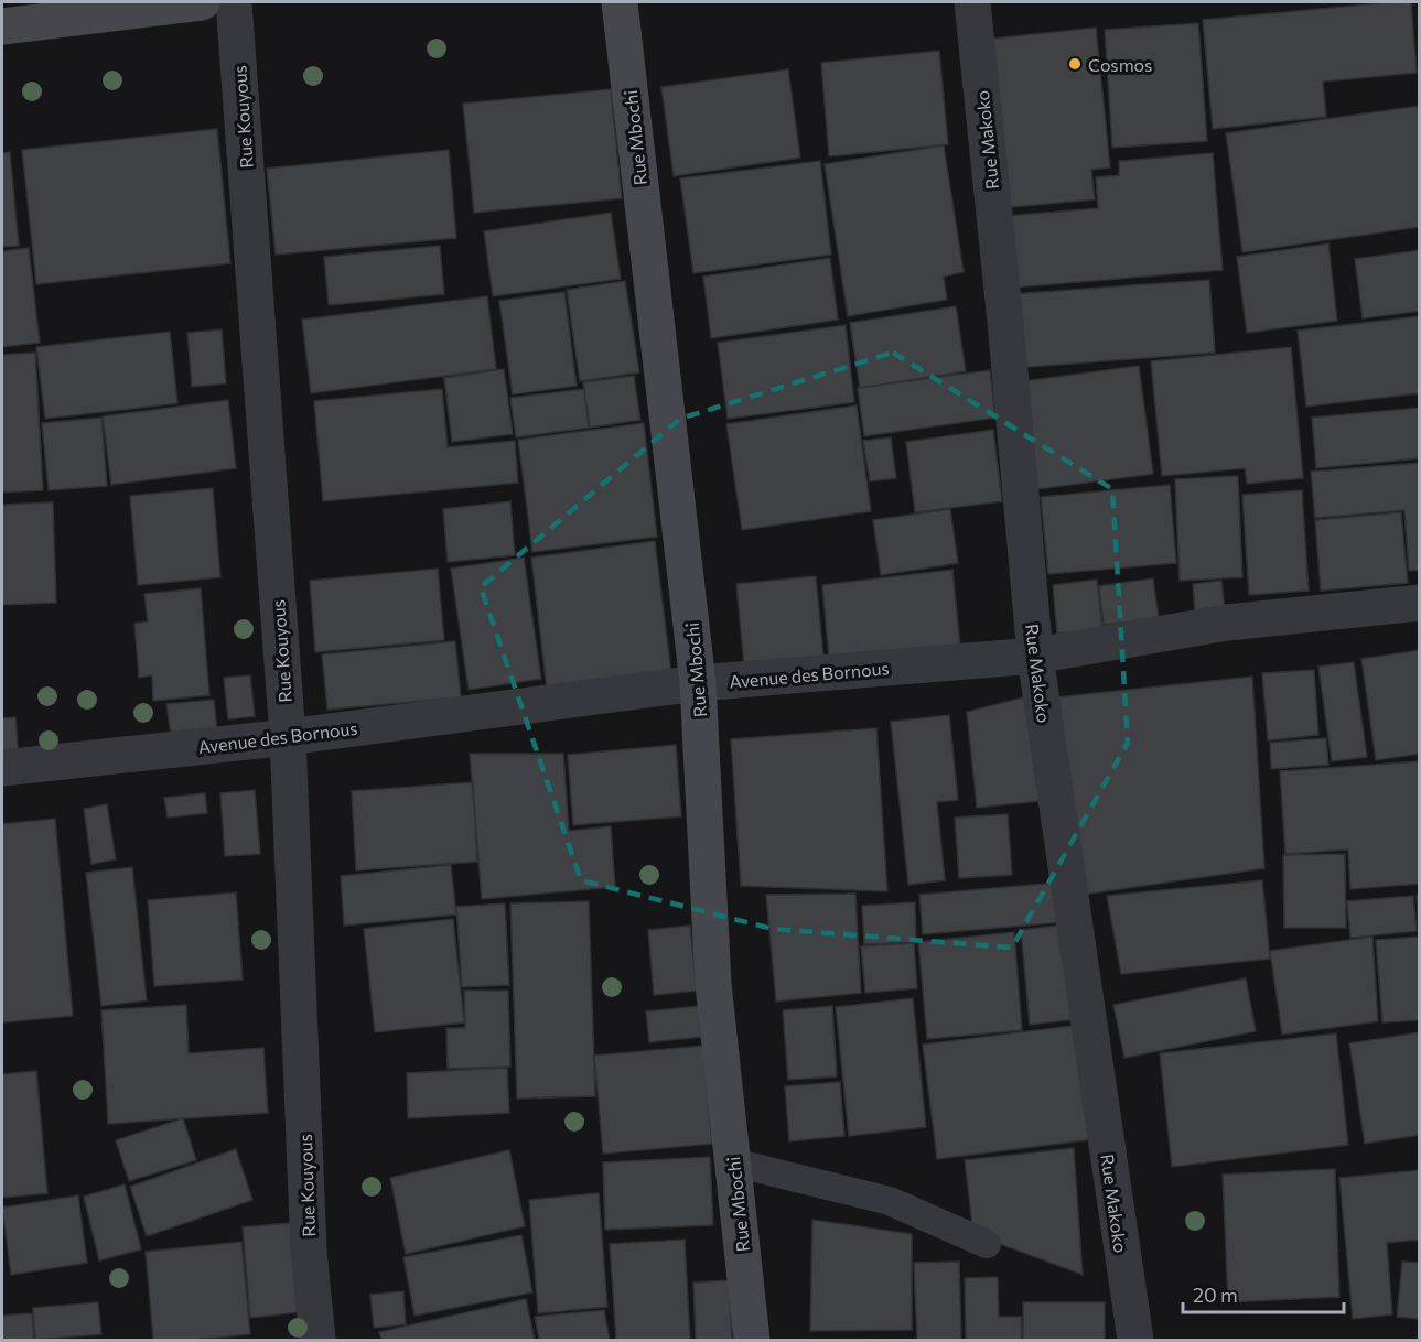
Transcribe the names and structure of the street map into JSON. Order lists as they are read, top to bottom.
{
  "streets": {
    "main road": ["Rue Mbochi"],
    "street": ["Rue Kouyous", "Rue Makoko", "Avenue des Bornous"]
  },
  "crossings": [
    ["Rue Kouyous", "Avenue des Bornous"],
    ["Rue Mbochi", "Avenue des Bornous"],
    ["Rue Makoko", "Avenue des Bornous"]
  ],
  "places": ["Cosmos"],
  "scale_bar": "20 m"
}
